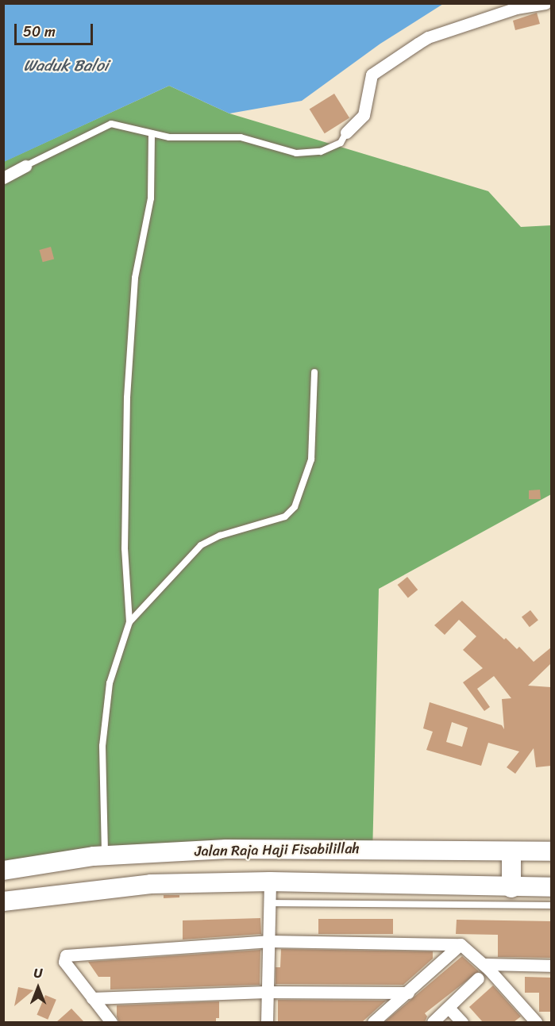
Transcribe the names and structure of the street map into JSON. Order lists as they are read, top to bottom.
{
  "streets": {
    "main road": ["Jalan Raja Haji Fisabilillah"]
  },
  "water": ["Waduk Baloi"],
  "scale_bar": "50 m",
  "north": "top"
}
